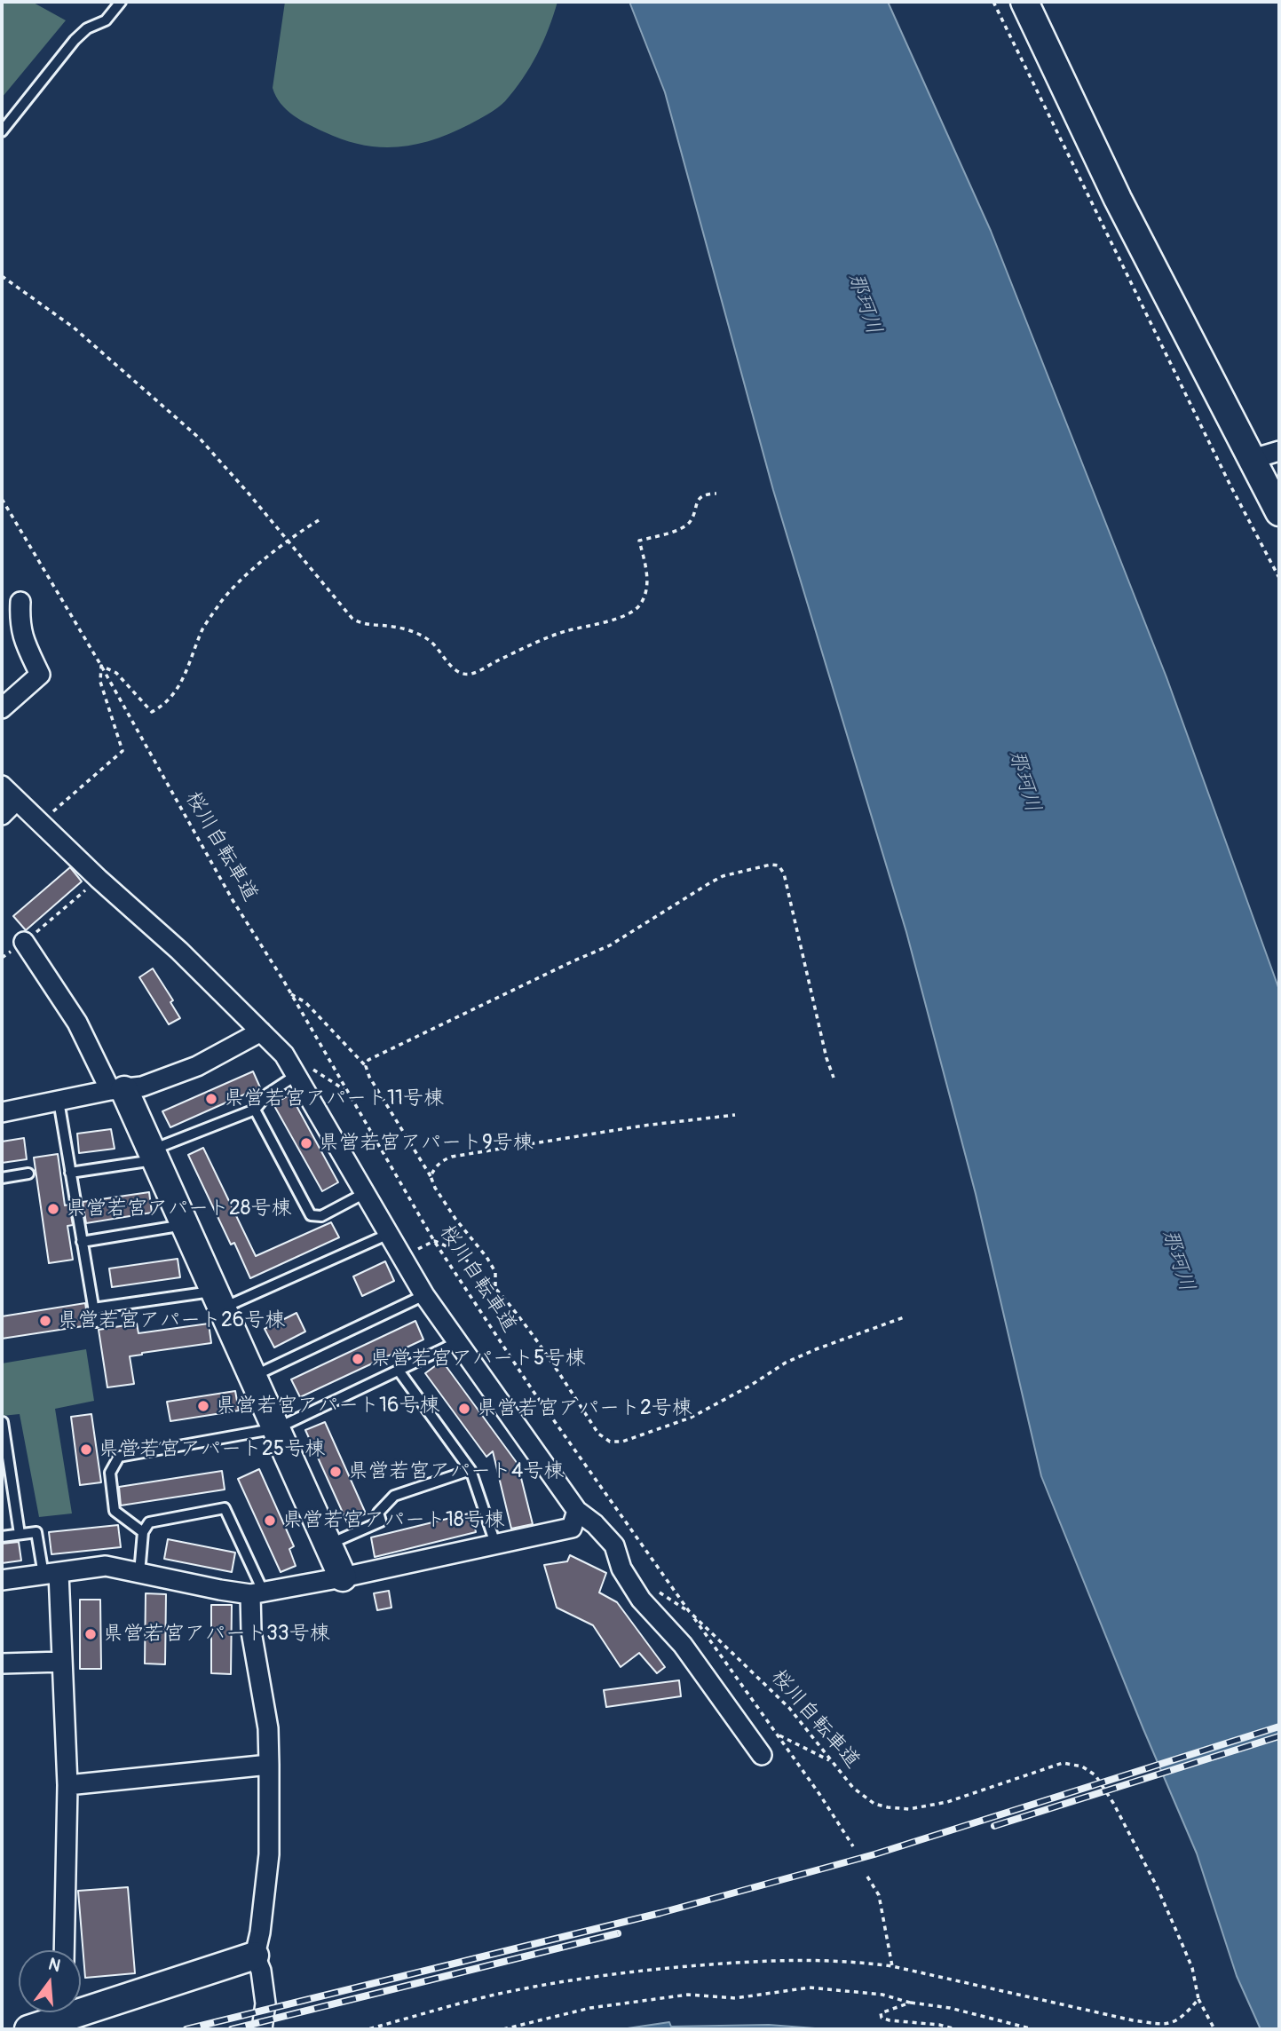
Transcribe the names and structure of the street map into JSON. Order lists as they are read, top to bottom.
{
  "streets": {
    "path": ["桜川自転車道"]
  },
  "water": ["那珂川"],
  "places": [
    "県営若宮アパート11号棟",
    "県営若宮アパート9号棟",
    "県営若宮アパート28号棟",
    "県営若宮アパート26号棟",
    "県営若宮アパート5号棟",
    "県営若宮アパート16号棟",
    "県営若宮アパート2号棟",
    "県営若宮アパート25号棟",
    "県営若宮アパート4号棟",
    "県営若宮アパート18号棟",
    "県営若宮アパート33号棟"
  ],
  "north": "top"
}
